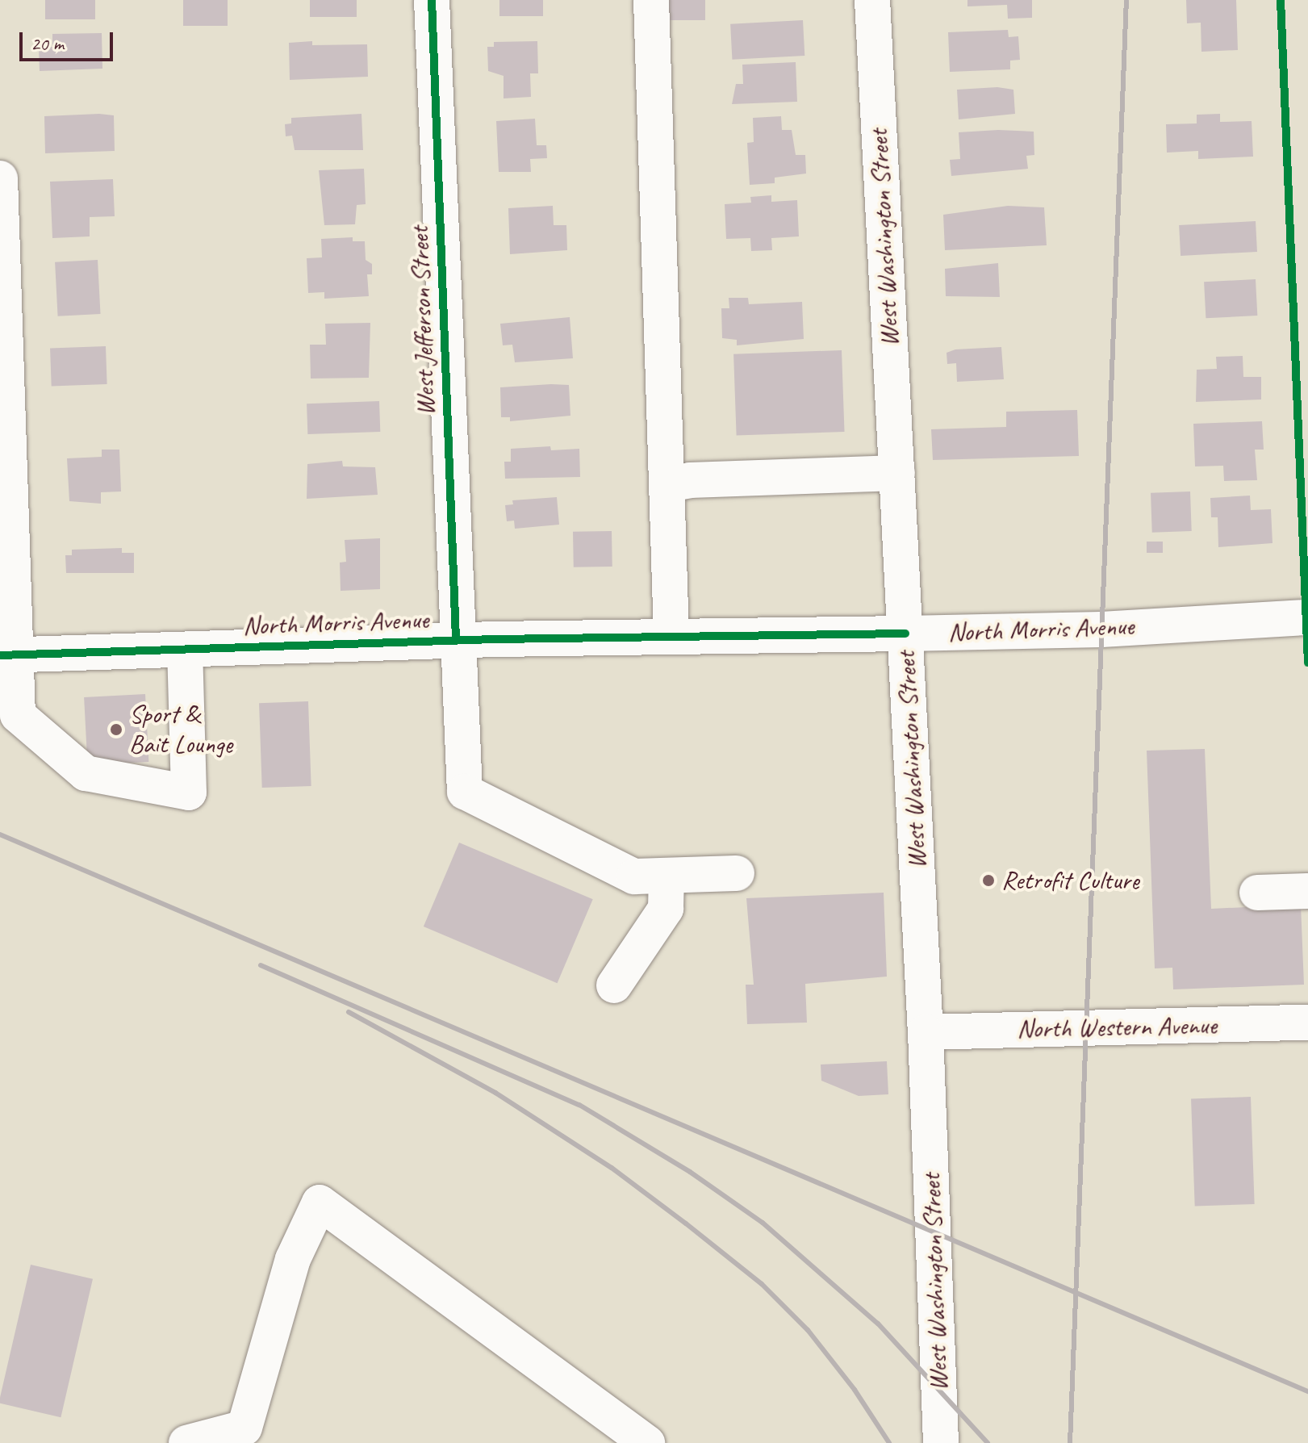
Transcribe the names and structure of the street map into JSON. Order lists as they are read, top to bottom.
{
  "streets": {
    "street": [
      "West Washington Street",
      "West Jefferson Street",
      "North Morris Avenue",
      "North Western Avenue"
    ]
  },
  "crossings": [
    ["West Washington Street", "North Morris Avenue"],
    ["West Washington Street", "North Western Avenue"],
    ["West Jefferson Street", "North Morris Avenue"]
  ],
  "places": ["Sport & Bait Lounge", "Retrofit Culture"],
  "scale_bar": "20 m"
}
